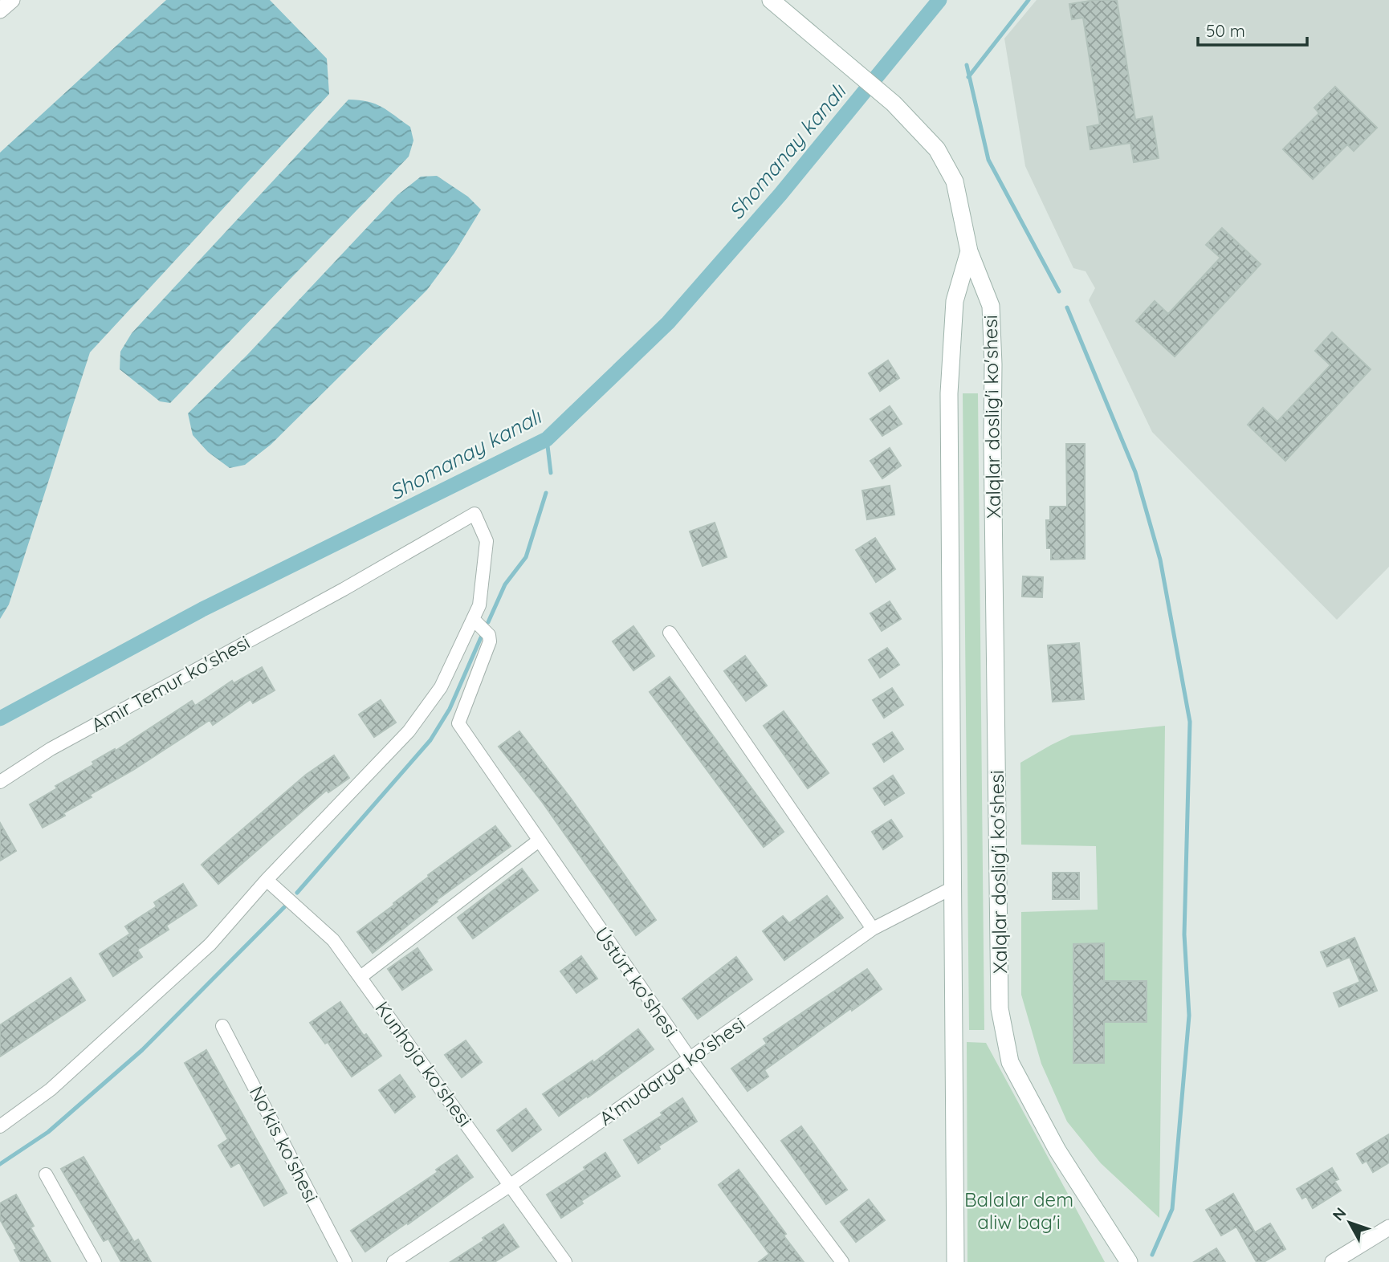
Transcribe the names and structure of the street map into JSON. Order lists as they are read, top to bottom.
{
  "streets": {
    "main road": ["Xalqlar doslig'i ko'shesi"],
    "street": [
      "Amir Temur ko'shesi",
      "Ústúrt ko'shesi",
      "Kunhoja ko'shesi",
      "A'mudarya ko'shesi",
      "No'kis ko'shesi"
    ]
  },
  "crossings": [
    ["Xalqlar doslig'i ko'shesi", "A'mudarya ko'shesi"],
    ["Amir Temur ko'shesi", "Ústúrt ko'shesi"],
    ["Ústúrt ko'shesi", "A'mudarya ko'shesi"],
    ["Kunhoja ko'shesi", "A'mudarya ko'shesi"]
  ],
  "water": ["Shomanay kanalı"],
  "parks": ["Balalar dem aliw bag'i"],
  "scale_bar": "50 m",
  "north": "top left"
}
